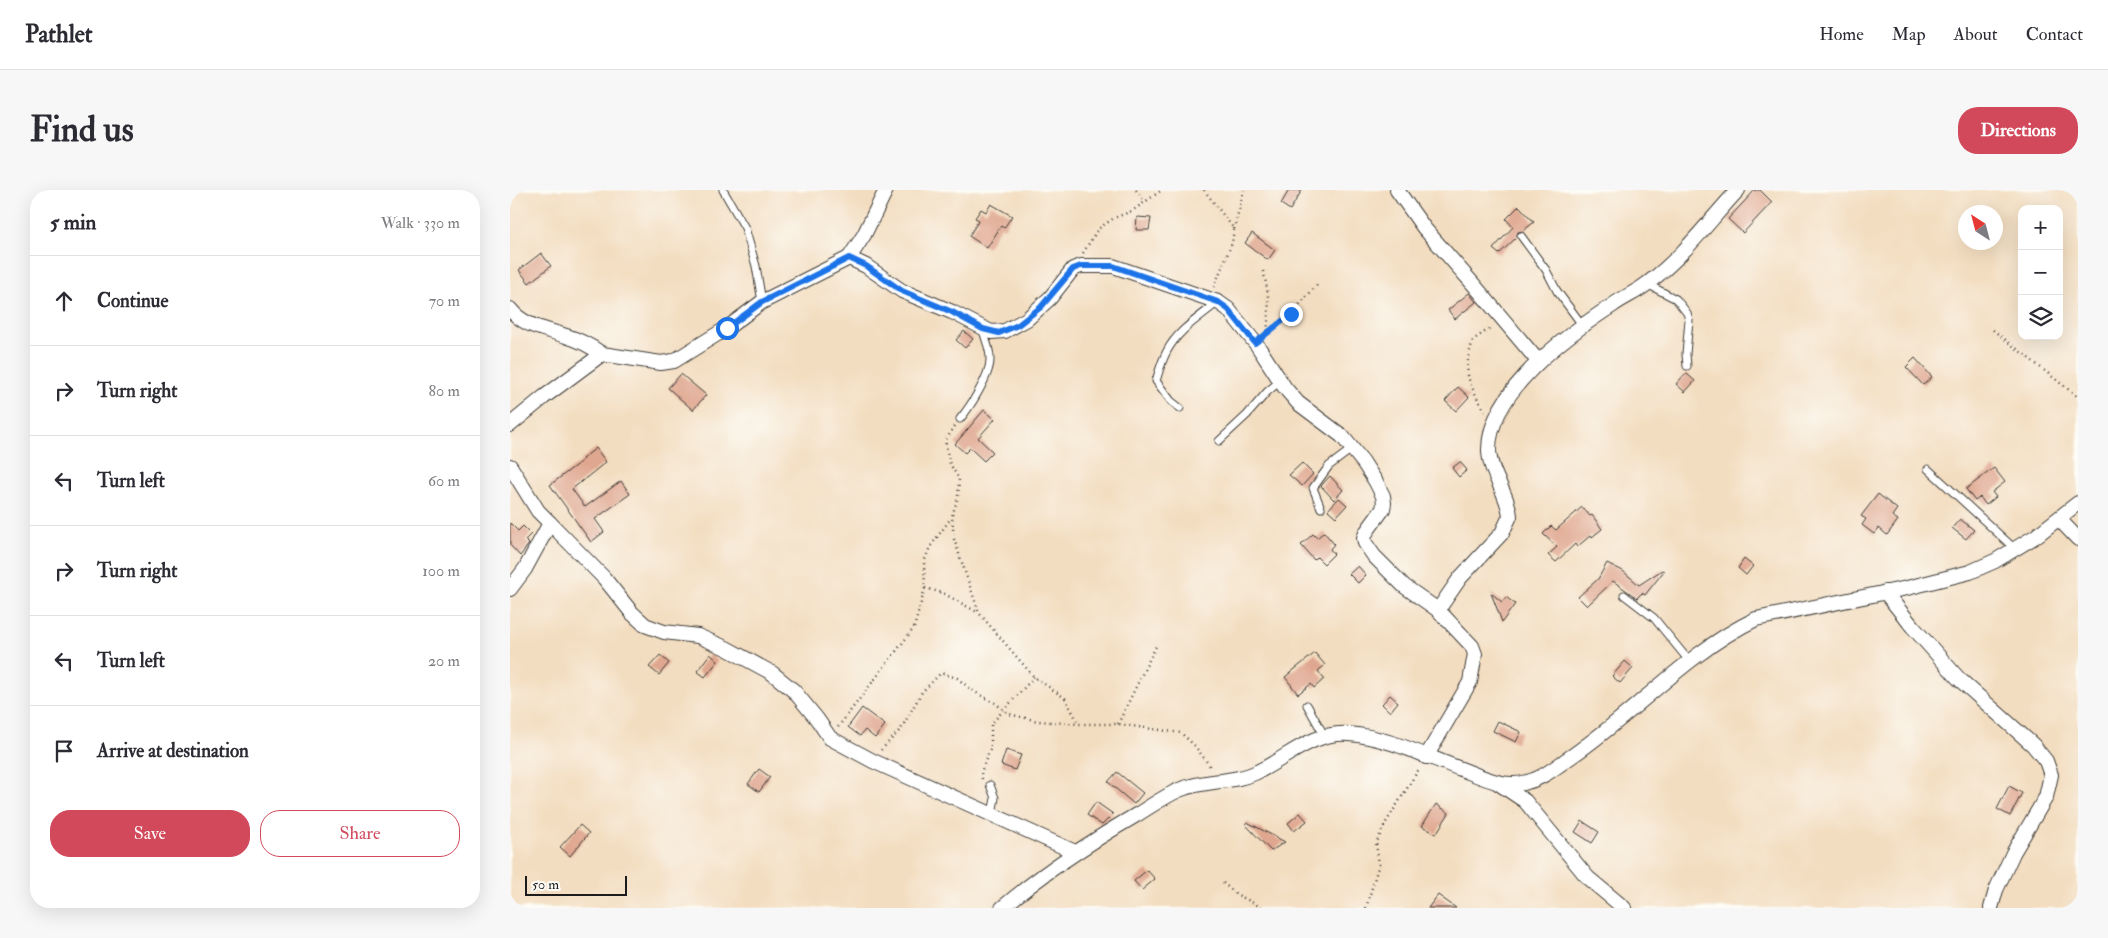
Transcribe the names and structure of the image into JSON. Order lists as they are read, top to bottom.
{
  "scale_bar": "50 m",
  "north": "top left",
  "page": {
    "header": "Pathlet",
    "nav": [
      "Home",
      "Map",
      "About",
      "Contact"
    ],
    "buttons": [
      "Directions",
      ["Save", "Share"]
    ],
    "title": "Find us",
    "heading": ["5 min", "Walk · 330 m"],
    "map_buttons": ["+", "−"],
    "list": [
      ["Continue", "70 m"],
      ["Turn right", "80 m"],
      ["Turn left", "60 m"],
      ["Turn right", "100 m"],
      ["Turn left", "20 m"],
      "Arrive at destination"
    ],
    "scale": "50 m"
  }
}
